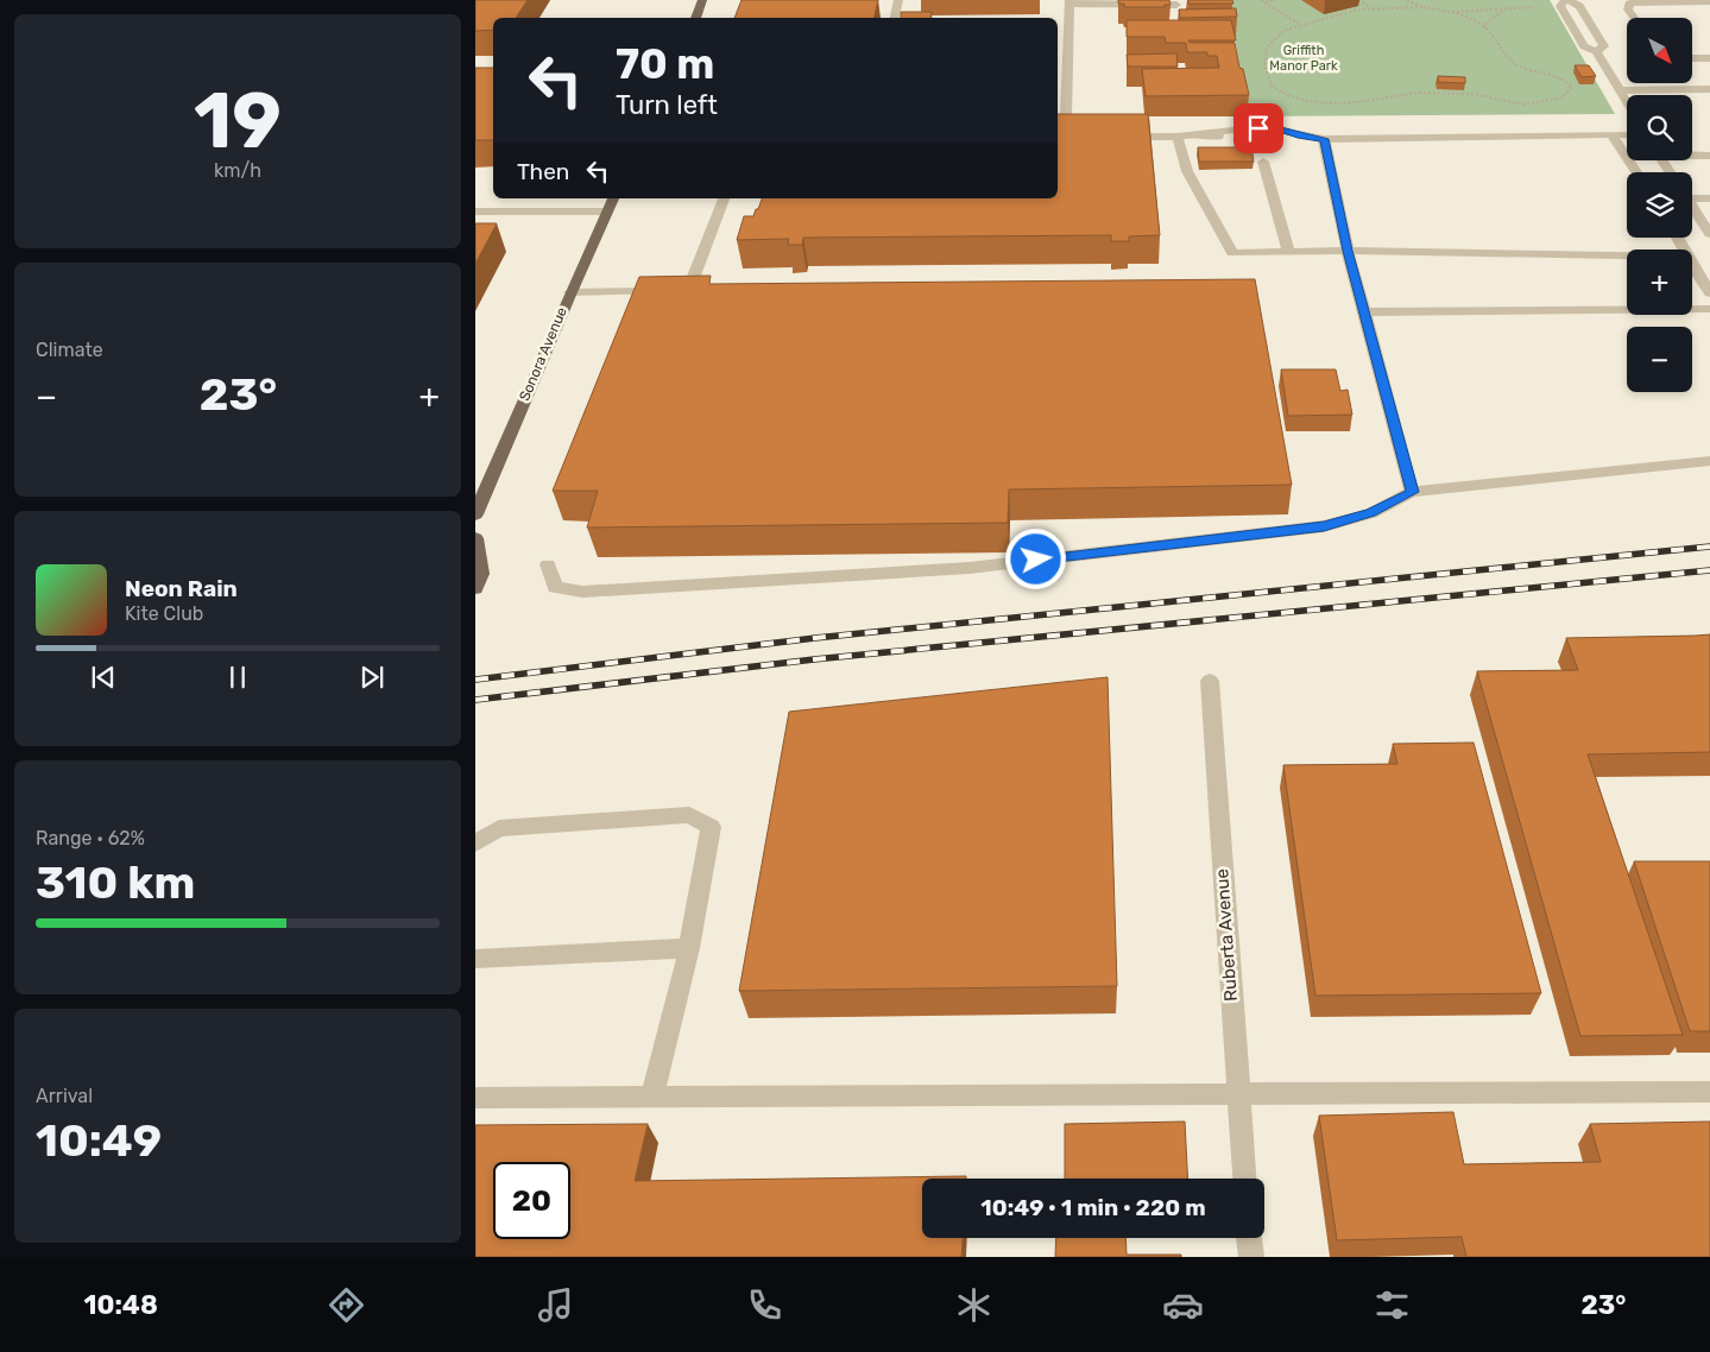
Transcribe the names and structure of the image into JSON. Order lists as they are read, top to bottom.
{
  "streets": {
    "main road": ["Sonora Avenue"],
    "street": ["Ruberta Avenue"]
  },
  "parks": ["Griffith Manor Park"],
  "north": "bottom right",
  "page": {
    "tile": [
      ["19", "km/h"],
      "Climate",
      ["Range · 62%", "310 km"],
      ["Arrival", "10:49"]
    ],
    "map_buttons": ["+", "−"],
    "turn": ["70 m", "Turn left"],
    "then": "Then",
    "heat": ["−", "23°", "+"],
    "song": ["Neon Rain", "Kite Club"],
    "limit": "20",
    "trip": "10:49 · 1 min · 220 m",
    "tabs": ["10:48", "23°"]
  }
}
